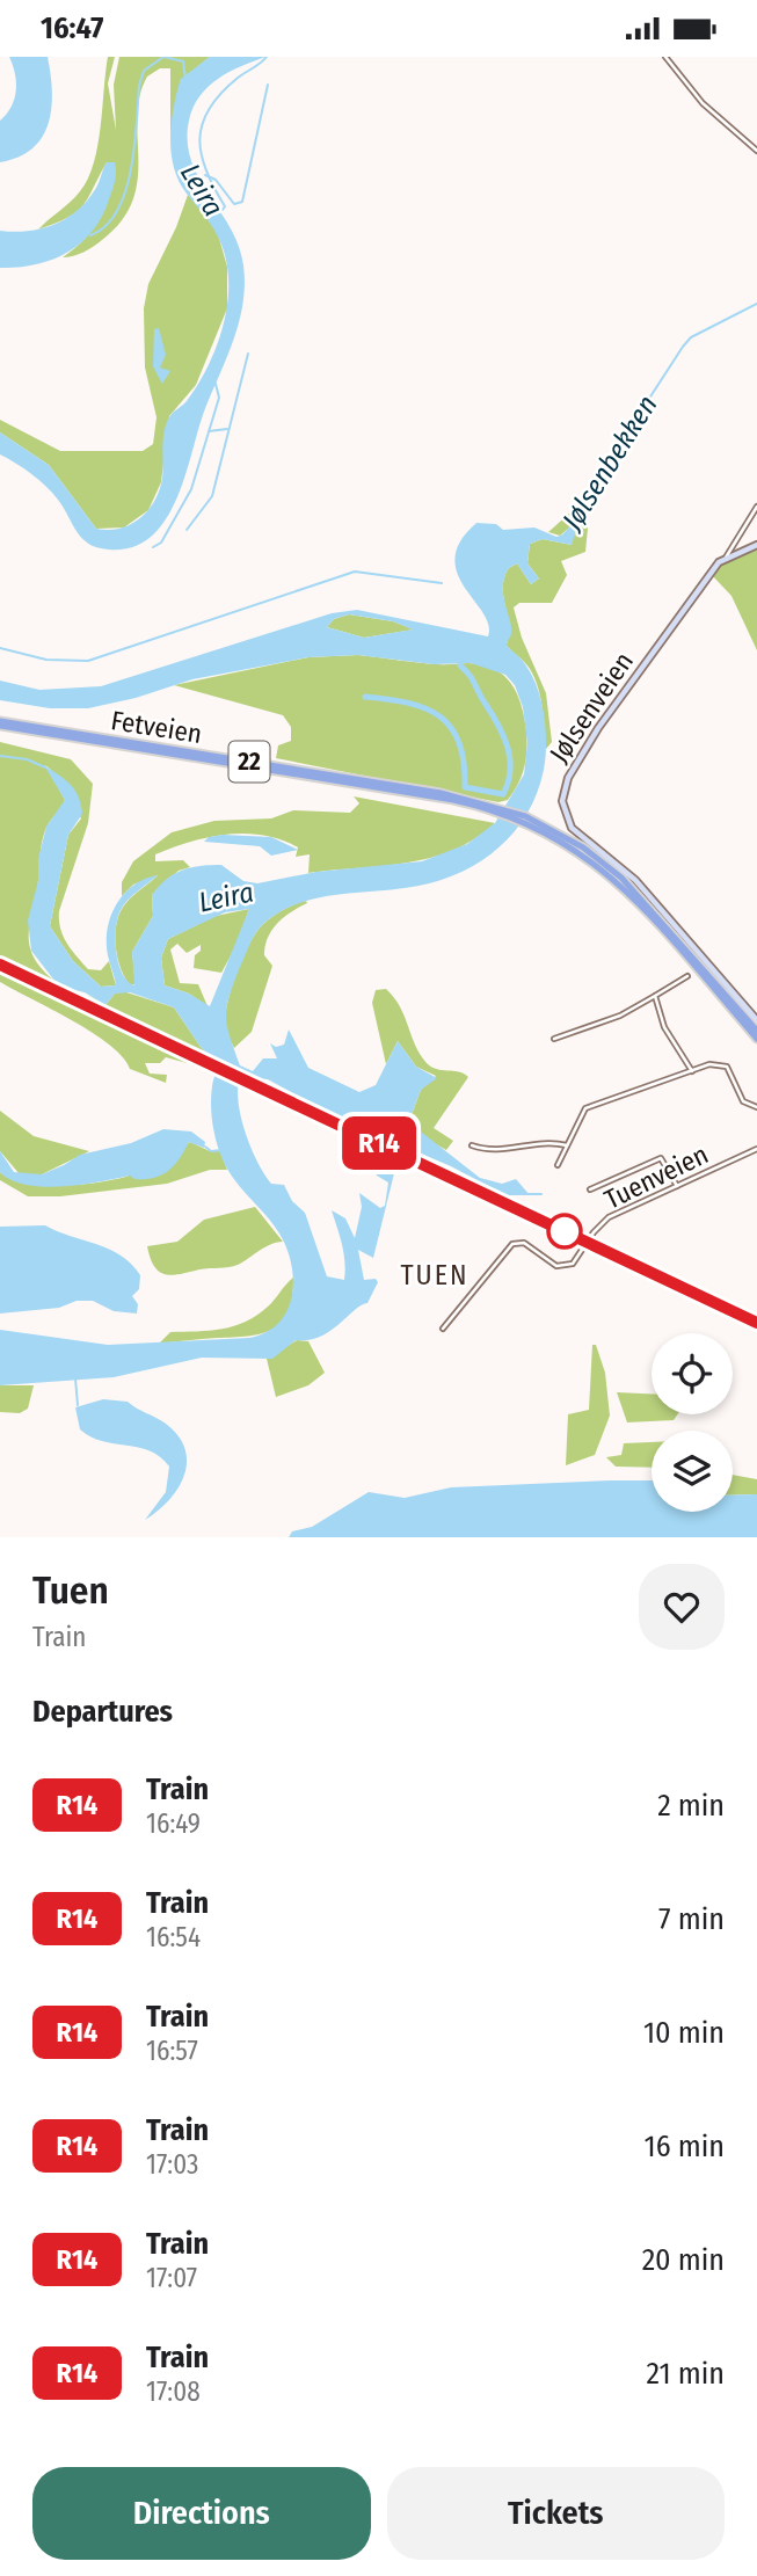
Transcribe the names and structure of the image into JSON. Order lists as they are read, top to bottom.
{
  "streets": {
    "highway": ["Fetveien", "22"],
    "main road": ["Jølsenveien"],
    "street": ["Tuenveien"]
  },
  "crossings": [
    ["Fetveien", "22"]
  ],
  "districts": ["TUEN"],
  "water": ["Leira", "Jølsenbekken"],
  "page": {
    "status": "16:47",
    "on_map": "R14",
    "heading": [
      ["Tuen", "Train"],
      "Departures"
    ],
    "list": [
      {
        "mark": "R14",
        "name": "Train",
        "note": "16:49",
        "value": "2 min"
      },
      {
        "mark": "R14",
        "name": "Train",
        "note": "16:54",
        "value": "7 min"
      },
      {
        "mark": "R14",
        "name": "Train",
        "note": "16:57",
        "value": "10 min"
      },
      {
        "mark": "R14",
        "name": "Train",
        "note": "17:03",
        "value": "16 min"
      },
      {
        "mark": "R14",
        "name": "Train",
        "note": "17:07",
        "value": "20 min"
      },
      {
        "mark": "R14",
        "name": "Train",
        "note": "17:08",
        "value": "21 min"
      }
    ],
    "buttons": ["Directions", "Tickets"]
  }
}
